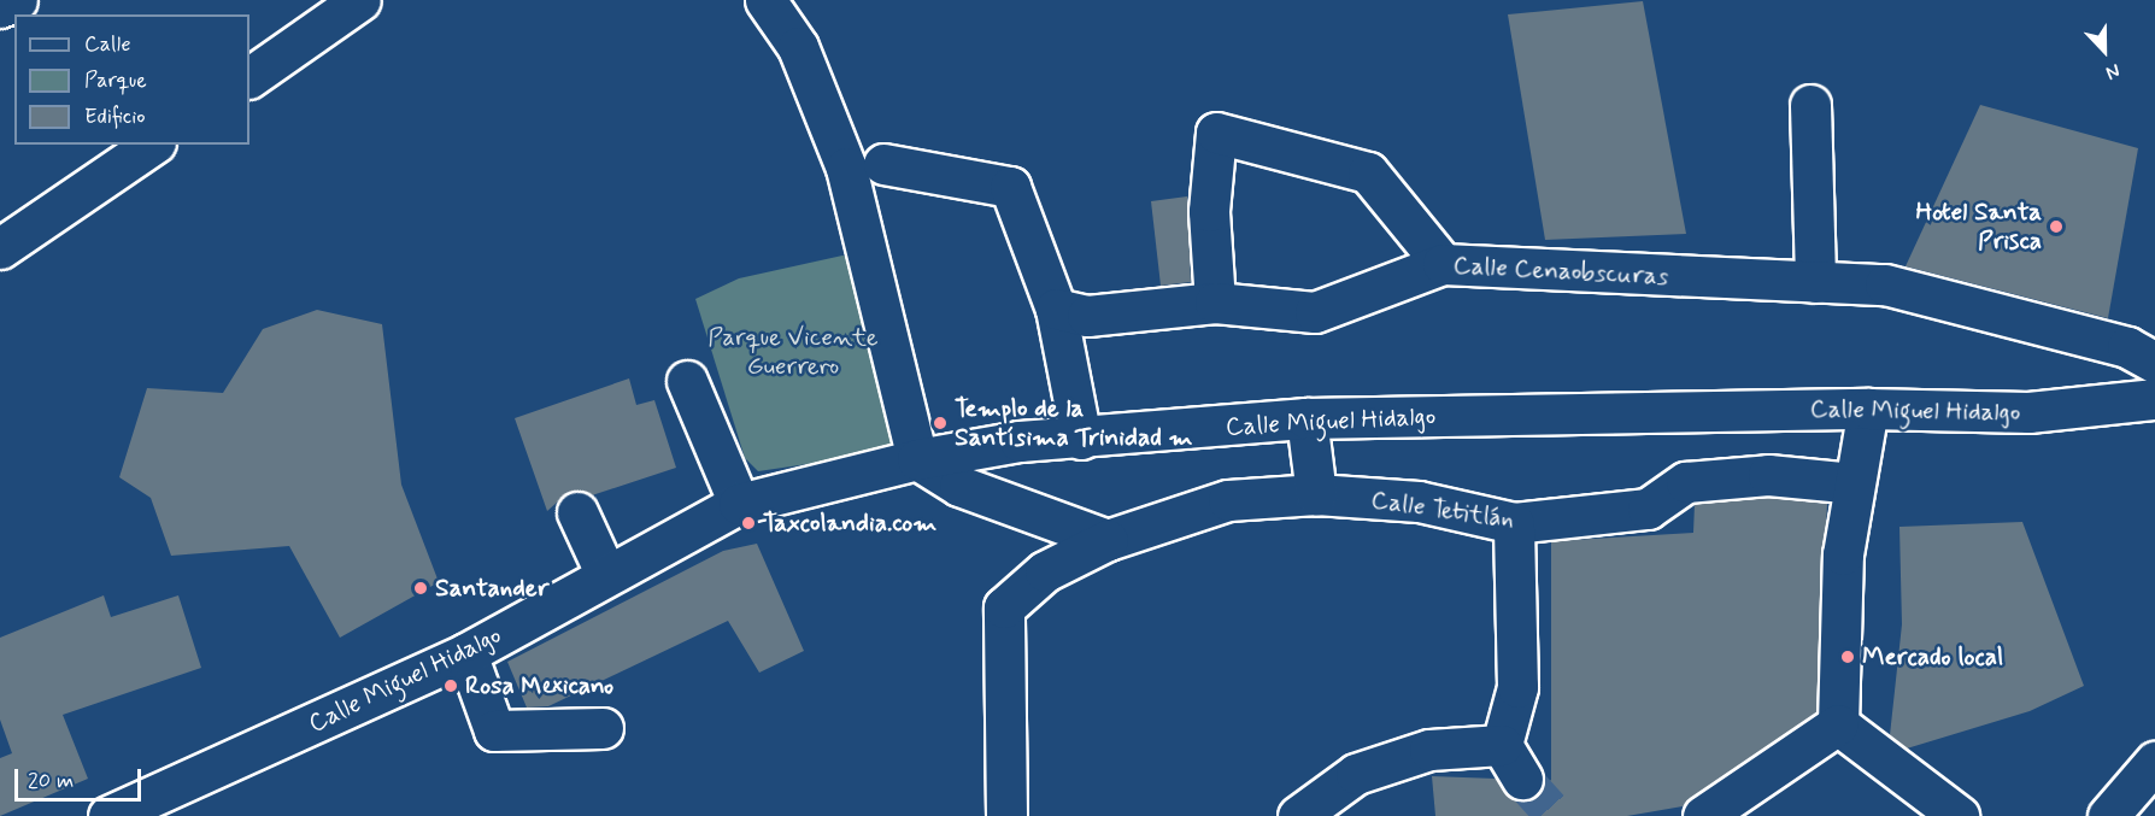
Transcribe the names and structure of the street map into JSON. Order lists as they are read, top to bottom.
{
  "streets": {
    "street": ["Calle Cenaobscuras", "Calle Miguel Hidalgo", "Calle Tetitlán"]
  },
  "parks": ["Parque Vicente Guerrero"],
  "places": [
    "Hotel Santa Prisca",
    "Templo de la Santísima Trinidad m",
    "Taxcolandia.com",
    "Santander",
    "Mercado local",
    "Rosa Mexicano"
  ],
  "legend": ["Calle", "Parque", "Edificio"],
  "scale_bar": "20 m",
  "north": "bottom"
}
